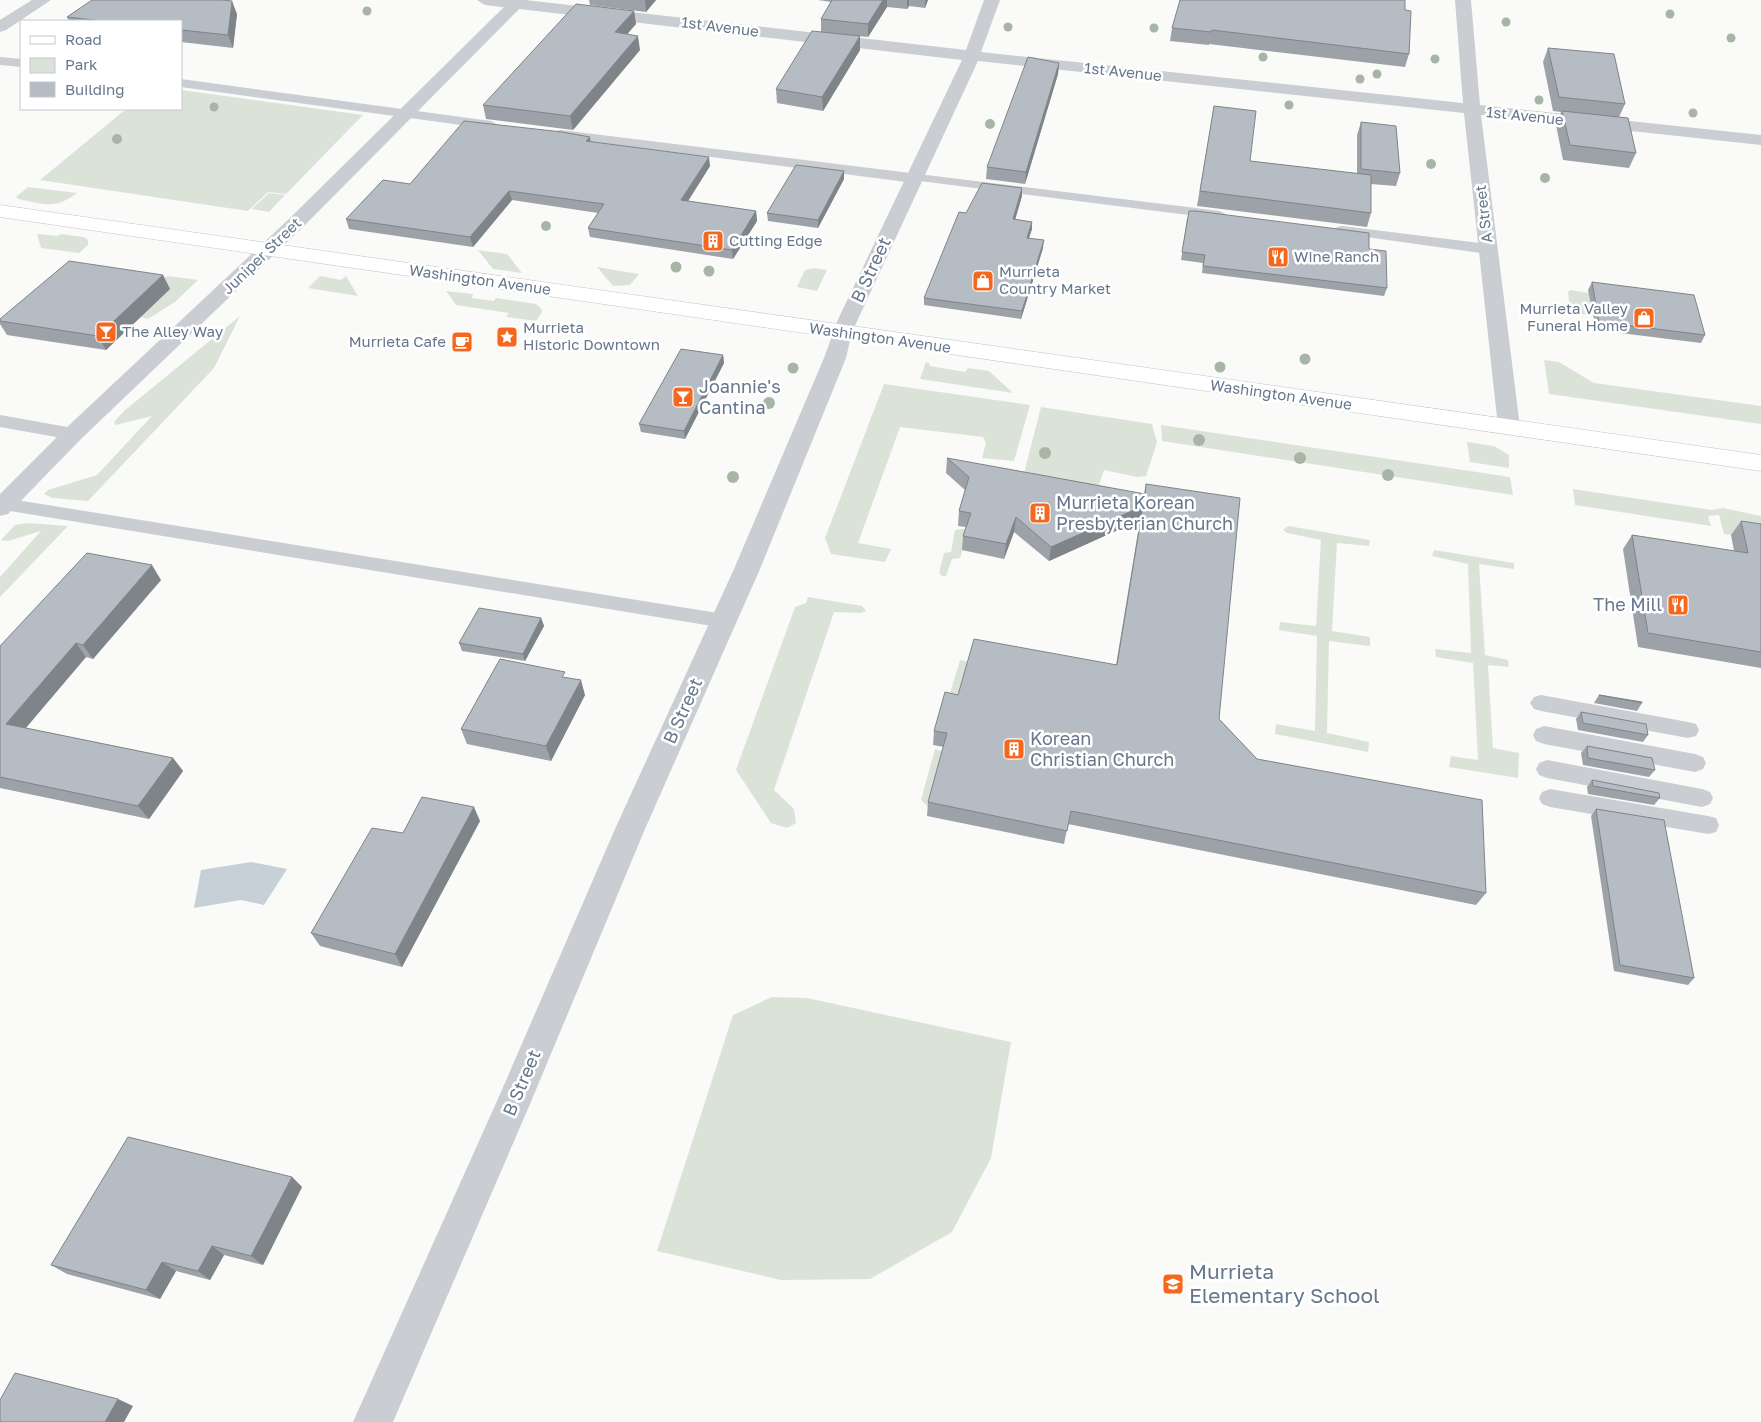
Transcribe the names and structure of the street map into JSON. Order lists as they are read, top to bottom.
{
  "streets": {
    "main road": ["Washington Avenue"],
    "street": [
      "1st Avenue",
      "A Street",
      "Juniper Street",
      "B Street"
    ]
  },
  "crossings": [
    ["1st Avenue", "A Street"],
    ["1st Avenue", "Juniper Street"],
    ["1st Avenue", "B Street"],
    ["A Street", "Washington Avenue"],
    ["Juniper Street", "Washington Avenue"],
    ["B Street", "Washington Avenue"]
  ],
  "places": {
    "building": ["Cutting Edge", "Murrieta Korean Presbyterian Church", "Korean Christian Church"],
    "restaurant": ["Wine Ranch", "The Mill"],
    "shop": ["Murrieta Country Market", "Murrieta Valley Funeral Home"],
    "bar": ["The Alley Way", "Joannie's Cantina"],
    "place": ["Murrieta Historic Downtown"],
    "cafe": ["Murrieta Cafe"],
    "school or university": ["Murrieta Elementary School"]
  },
  "legend": ["Road", "Park", "Building"]
}
